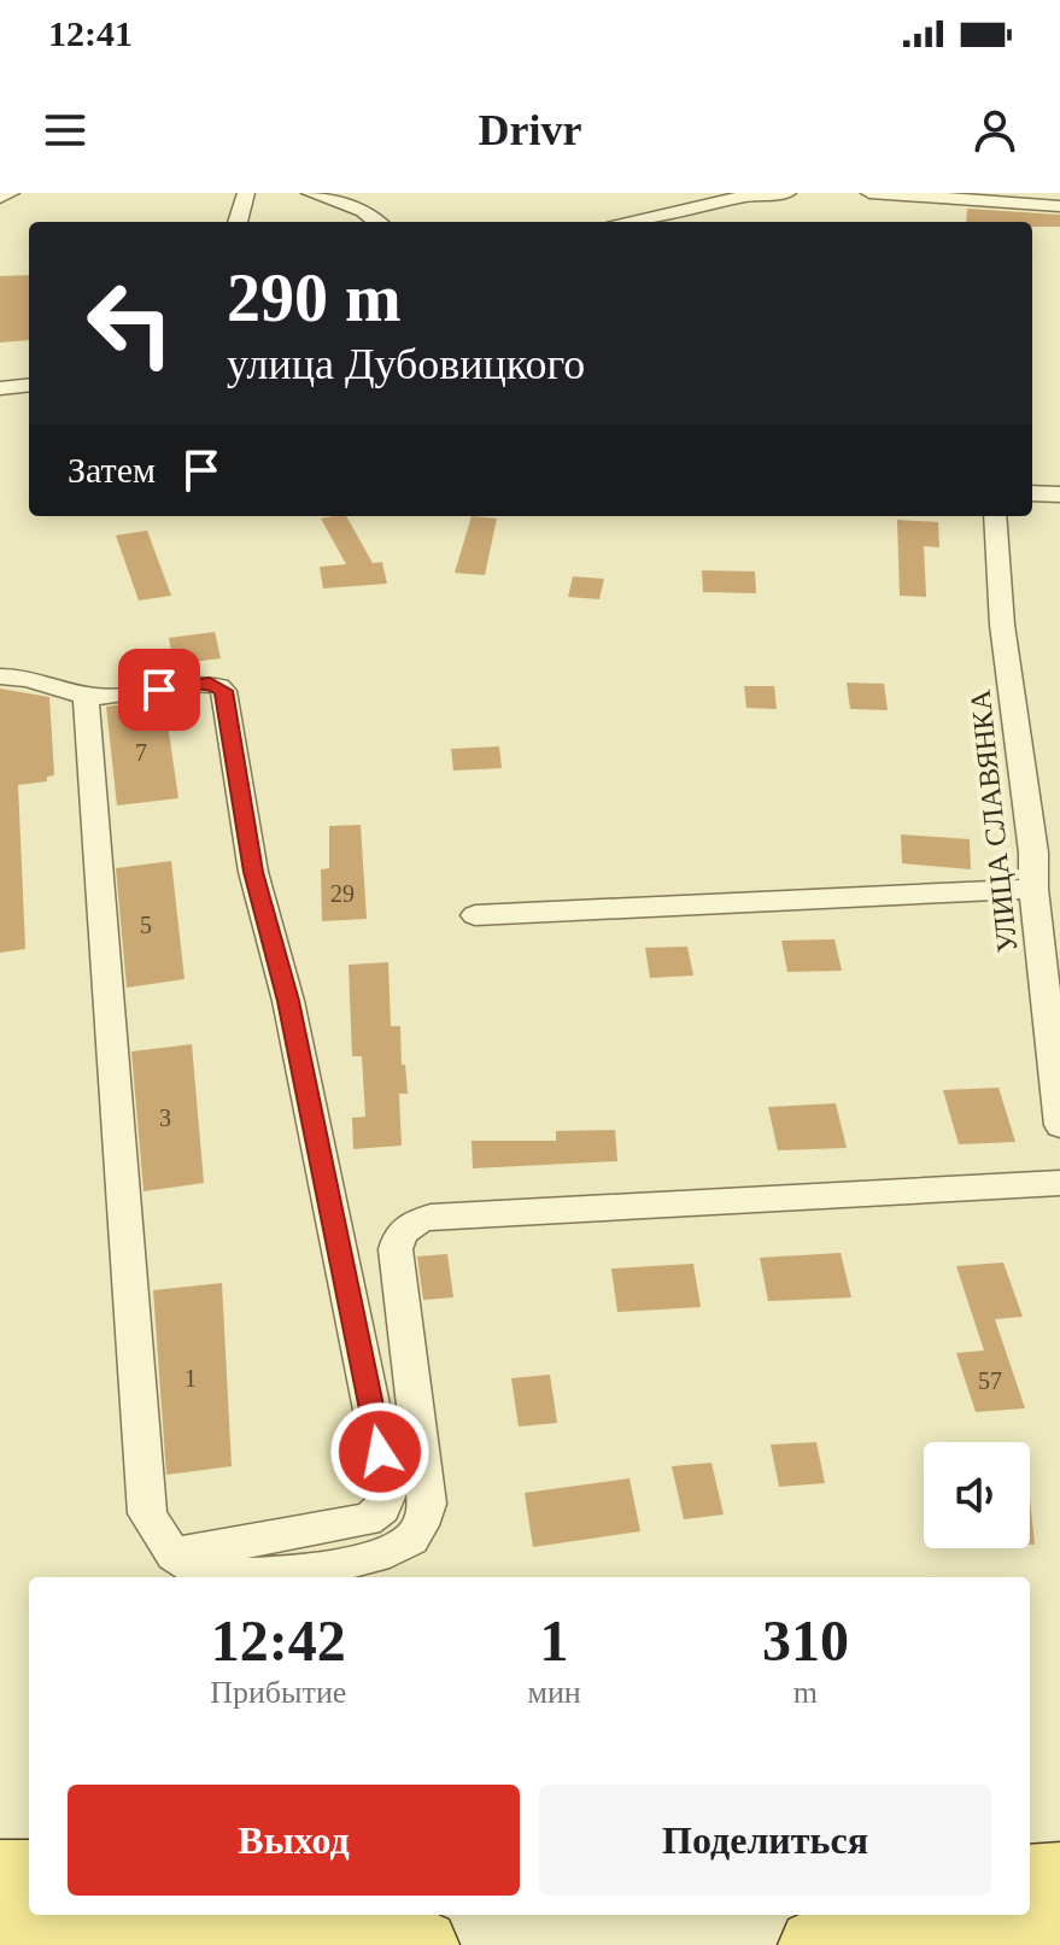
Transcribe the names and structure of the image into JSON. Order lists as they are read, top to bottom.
{
  "streets": {
    "street": ["УЛИЦА СЛАВЯНКА"]
  },
  "house_numbers": [
    "7",
    "29",
    "5",
    "3",
    "1",
    "57"
  ],
  "page": {
    "status": "12:41",
    "header": "Drivr",
    "turn": ["290 m", "улица Дубовицкого"],
    "then": "Затем",
    "eta": [
      "12:42",
      "Прибытие",
      "1",
      "мин",
      "310",
      "m"
    ],
    "buttons": ["Выход", "Поделиться"]
  }
}
